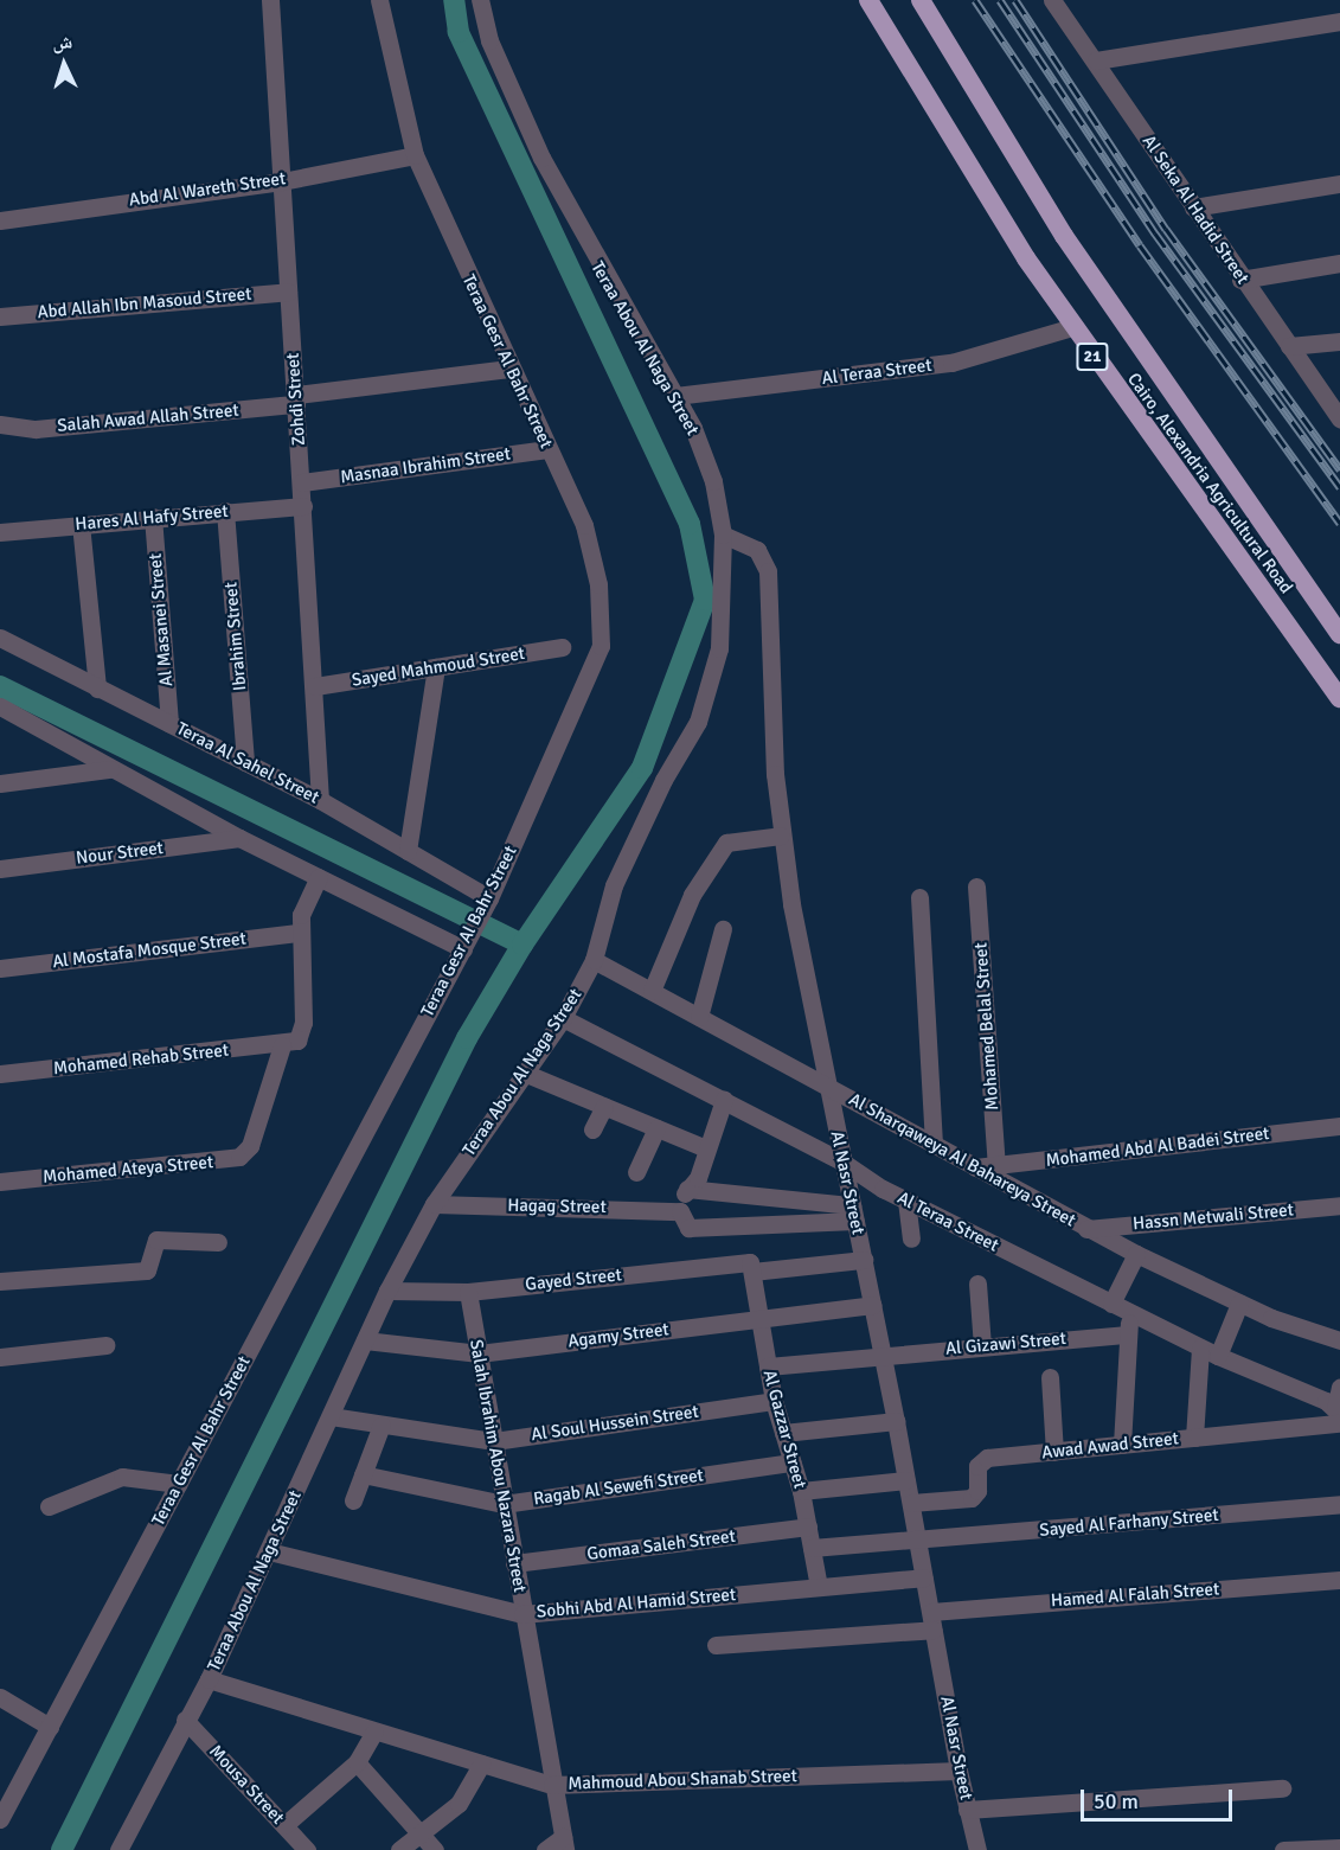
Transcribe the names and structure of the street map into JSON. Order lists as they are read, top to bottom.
{
  "streets": {
    "highway": ["21", "Cairo, Alexandria Agricultural Road"],
    "street": [
      "Abd Al Wareth Street",
      "Al Seka Al Hadid Street",
      "Abd Allah Ibn Masoud Street",
      "Teraa Abou Al Naga Street",
      "Teraa Gesr Al Bahr Street",
      "Al Teraa Street",
      "Zohdi Street",
      "Salah Awad Allah Street",
      "Masnaa Ibrahim Street",
      "Hares Al Hafy Street",
      "Al Masanei Street",
      "Ibrahim Street",
      "Sayed Mahmoud Street",
      "Teraa Al Sahel Street",
      "Nour Street",
      "Al Mostafa Mosque Street",
      "Mohamed Belal Street",
      "Mohamed Rehab Street",
      "Mohamed Abd Al Badei Street",
      "Al Sharqaweya Al Bahareya Street",
      "Mohamed Ateya Street",
      "Al Nasr Street",
      "Hagag Street",
      "Hassn Metwali Street",
      "Gayed Street",
      "Agamy Street",
      "Al Gizawi Street",
      "Al Soul Hussein Street",
      "Al Gazzar Street",
      "Awad Awad Street",
      "Salah Ibrahim Abou Nazara Street",
      "Ragab Al Sewefi Street",
      "Sayed Al Farhany Street",
      "Gomaa Saleh Street",
      "Hamed Al Falah Street",
      "Sobhi Abd Al Hamid Street",
      "Mahmoud Abou Shanab Street",
      "Mousa Street"
    ]
  },
  "crossings": [
    ["Abd Al Wareth Street", "Teraa Gesr Al Bahr Street"],
    ["Abd Al Wareth Street", "Zohdi Street"],
    ["Abd Allah Ibn Masoud Street", "Zohdi Street"],
    ["Teraa Abou Al Naga Street", "Al Teraa Street"],
    ["Teraa Abou Al Naga Street", "Al Sharqaweya Al Bahareya Street"],
    ["Teraa Abou Al Naga Street", "Al Nasr Street"],
    ["Teraa Abou Al Naga Street", "Hagag Street"],
    ["Teraa Abou Al Naga Street", "Gayed Street"],
    ["Teraa Abou Al Naga Street", "Agamy Street"],
    ["Teraa Abou Al Naga Street", "Al Soul Hussein Street"],
    ["Teraa Abou Al Naga Street", "Sobhi Abd Al Hamid Street"],
    ["Teraa Abou Al Naga Street", "Mahmoud Abou Shanab Street"],
    ["Teraa Abou Al Naga Street", "Mousa Street"],
    ["Teraa Gesr Al Bahr Street", "Salah Awad Allah Street"],
    ["Teraa Gesr Al Bahr Street", "Masnaa Ibrahim Street"],
    ["Teraa Gesr Al Bahr Street", "Teraa Al Sahel Street"],
    ["Al Teraa Street", "Cairo, Alexandria Agricultural Road"],
    ["Al Teraa Street", "Al Nasr Street"],
    ["Al Teraa Street", "Awad Awad Street"],
    ["Zohdi Street", "Salah Awad Allah Street"],
    ["Zohdi Street", "Masnaa Ibrahim Street"],
    ["Zohdi Street", "Hares Al Hafy Street"],
    ["Zohdi Street", "Sayed Mahmoud Street"],
    ["Zohdi Street", "Teraa Al Sahel Street"],
    ["Hares Al Hafy Street", "Al Masanei Street"],
    ["Hares Al Hafy Street", "Ibrahim Street"],
    ["Al Masanei Street", "Teraa Al Sahel Street"],
    ["Ibrahim Street", "Teraa Al Sahel Street"],
    ["Mohamed Belal Street", "Mohamed Abd Al Badei Street"],
    ["Mohamed Rehab Street", "Mohamed Ateya Street"],
    ["Mohamed Abd Al Badei Street", "Al Sharqaweya Al Bahareya Street"],
    ["Al Sharqaweya Al Bahareya Street", "Al Nasr Street"],
    ["Al Sharqaweya Al Bahareya Street", "Hassn Metwali Street"],
    ["Al Nasr Street", "Agamy Street"],
    ["Al Nasr Street", "Al Gizawi Street"],
    ["Al Nasr Street", "Awad Awad Street"],
    ["Al Nasr Street", "Sayed Al Farhany Street"],
    ["Al Nasr Street", "Hamed Al Falah Street"],
    ["Al Nasr Street", "Sobhi Abd Al Hamid Street"],
    ["Al Nasr Street", "Mahmoud Abou Shanab Street"],
    ["Gayed Street", "Al Gazzar Street"],
    ["Gayed Street", "Salah Ibrahim Abou Nazara Street"],
    ["Agamy Street", "Al Gazzar Street"],
    ["Agamy Street", "Salah Ibrahim Abou Nazara Street"],
    ["Al Gizawi Street", "Al Gazzar Street"],
    ["Al Soul Hussein Street", "Al Gazzar Street"],
    ["Al Soul Hussein Street", "Salah Ibrahim Abou Nazara Street"],
    ["Al Gazzar Street", "Ragab Al Sewefi Street"],
    ["Al Gazzar Street", "Sayed Al Farhany Street"],
    ["Al Gazzar Street", "Gomaa Saleh Street"],
    ["Al Gazzar Street", "Sobhi Abd Al Hamid Street"],
    ["Salah Ibrahim Abou Nazara Street", "Ragab Al Sewefi Street"],
    ["Salah Ibrahim Abou Nazara Street", "Gomaa Saleh Street"],
    ["Salah Ibrahim Abou Nazara Street", "Sobhi Abd Al Hamid Street"],
    ["Salah Ibrahim Abou Nazara Street", "Mahmoud Abou Shanab Street"]
  ],
  "scale_bar": "50 m",
  "north": "top"
}
